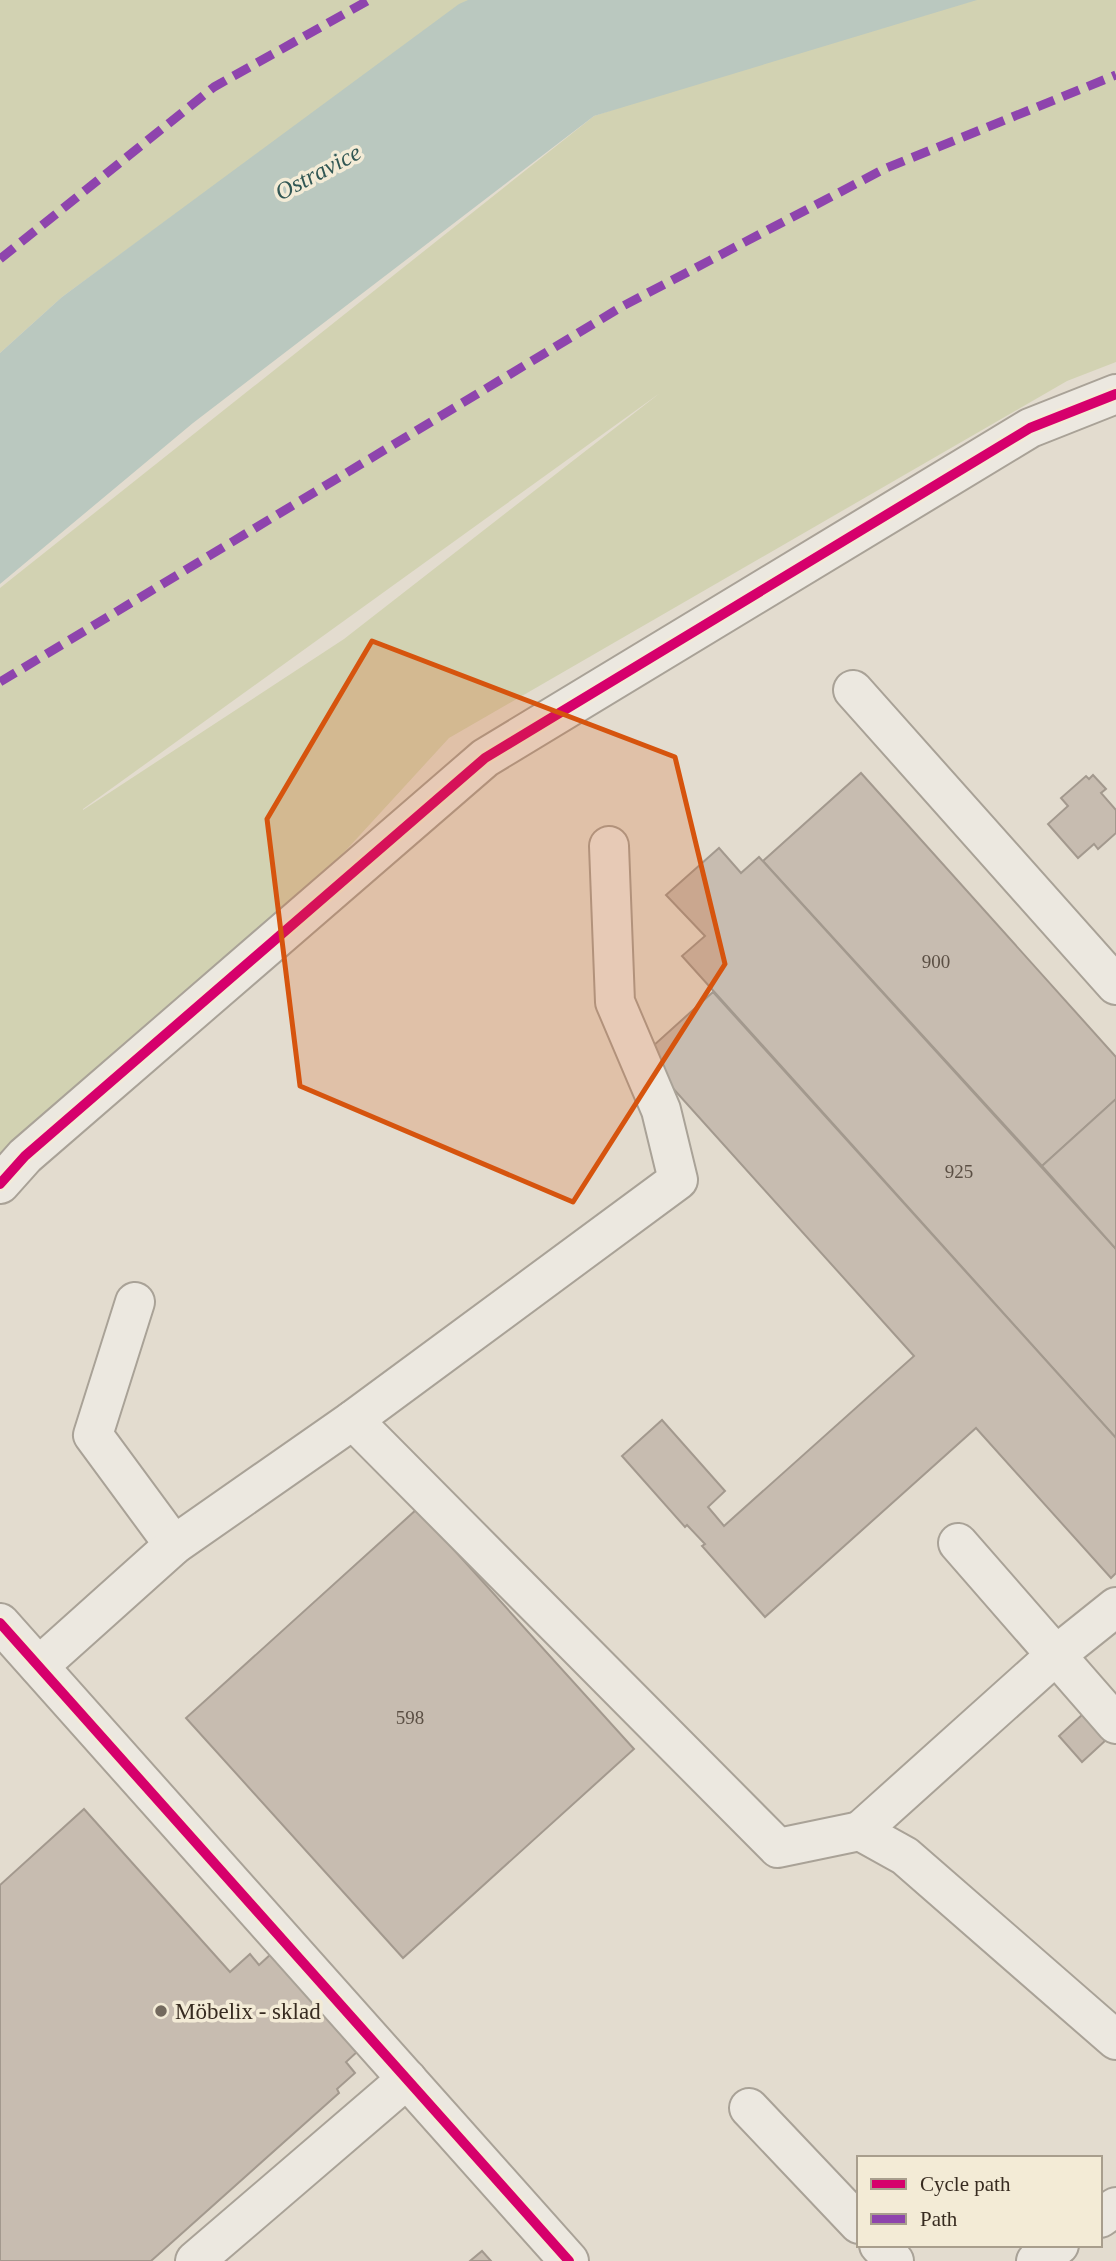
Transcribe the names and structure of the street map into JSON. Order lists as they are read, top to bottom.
{
  "water": ["Ostravice"],
  "places": ["Möbelix - sklad"],
  "house_numbers": ["900", "925", "598"],
  "legend": ["Cycle path", "Path"]
}
